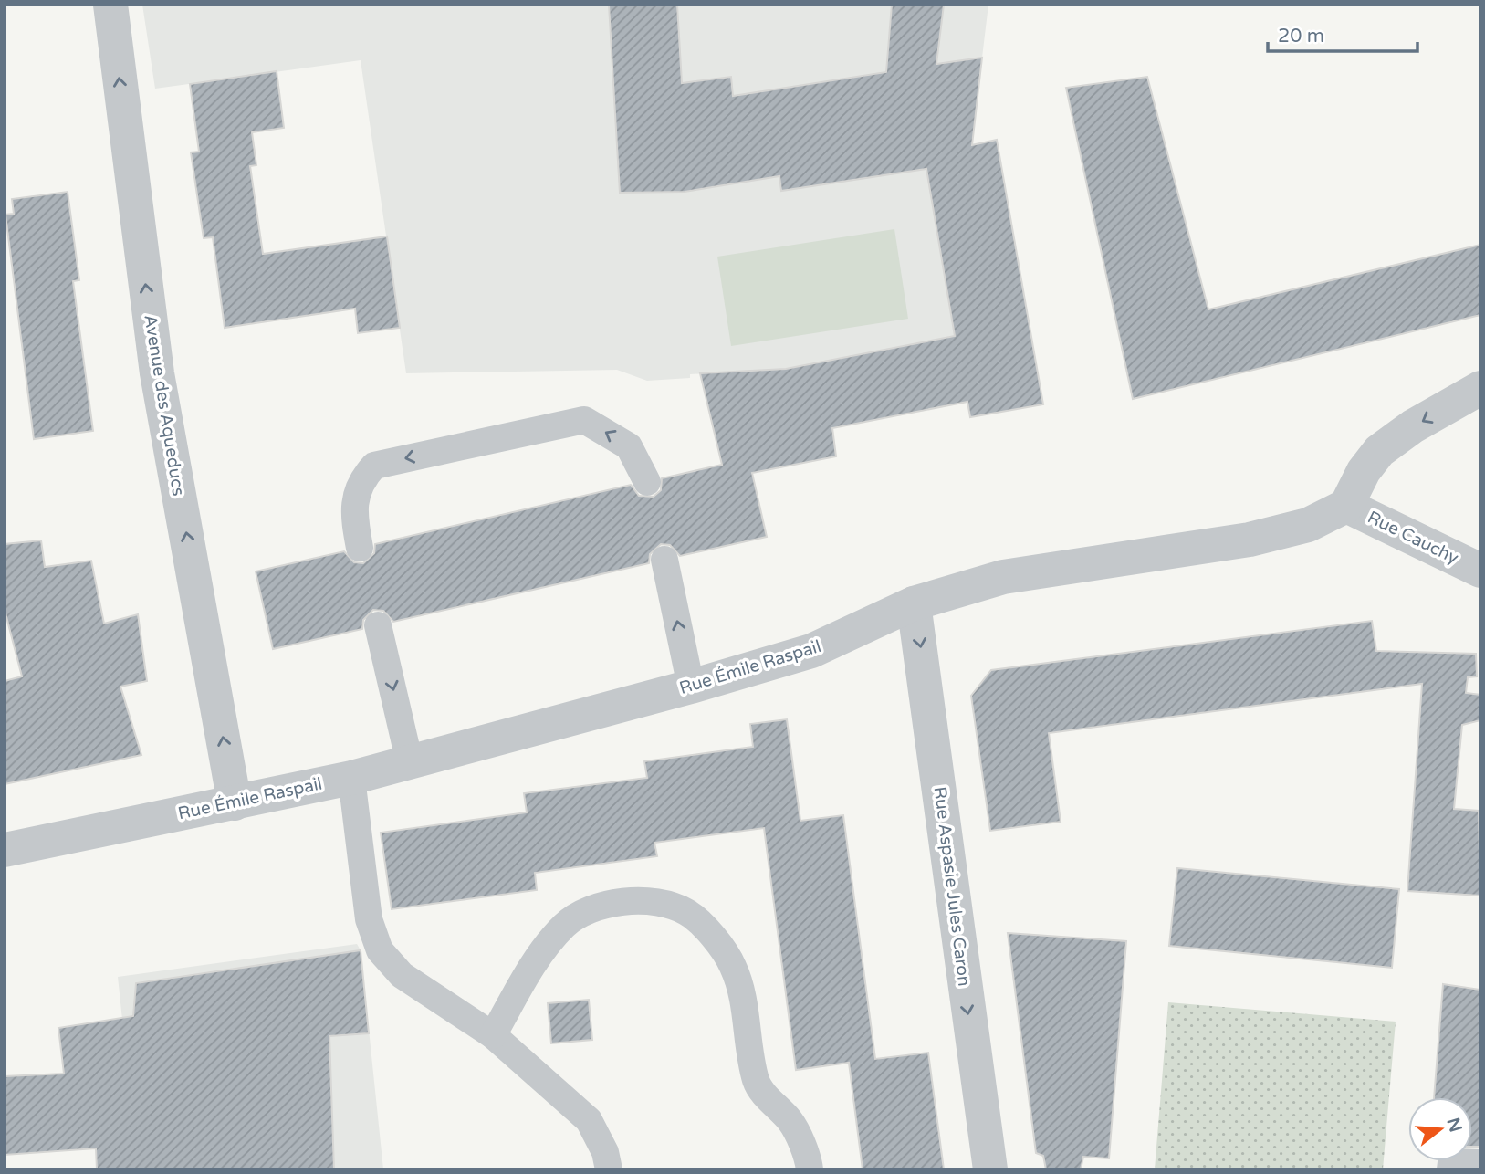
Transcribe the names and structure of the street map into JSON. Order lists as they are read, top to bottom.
{
  "streets": {
    "street": [
      "Avenue des Aqueducs",
      "Rue Cauchy",
      "Rue Émile Raspail",
      "Rue Aspasie Jules Caron"
    ]
  },
  "crossings": [
    ["Avenue des Aqueducs", "Rue Émile Raspail"],
    ["Rue Cauchy", "Rue Émile Raspail"],
    ["Rue Émile Raspail", "Rue Aspasie Jules Caron"]
  ],
  "one_way": ["Avenue des Aqueducs", "Rue Aspasie Jules Caron"],
  "scale_bar": "20 m",
  "north": "right"
}
